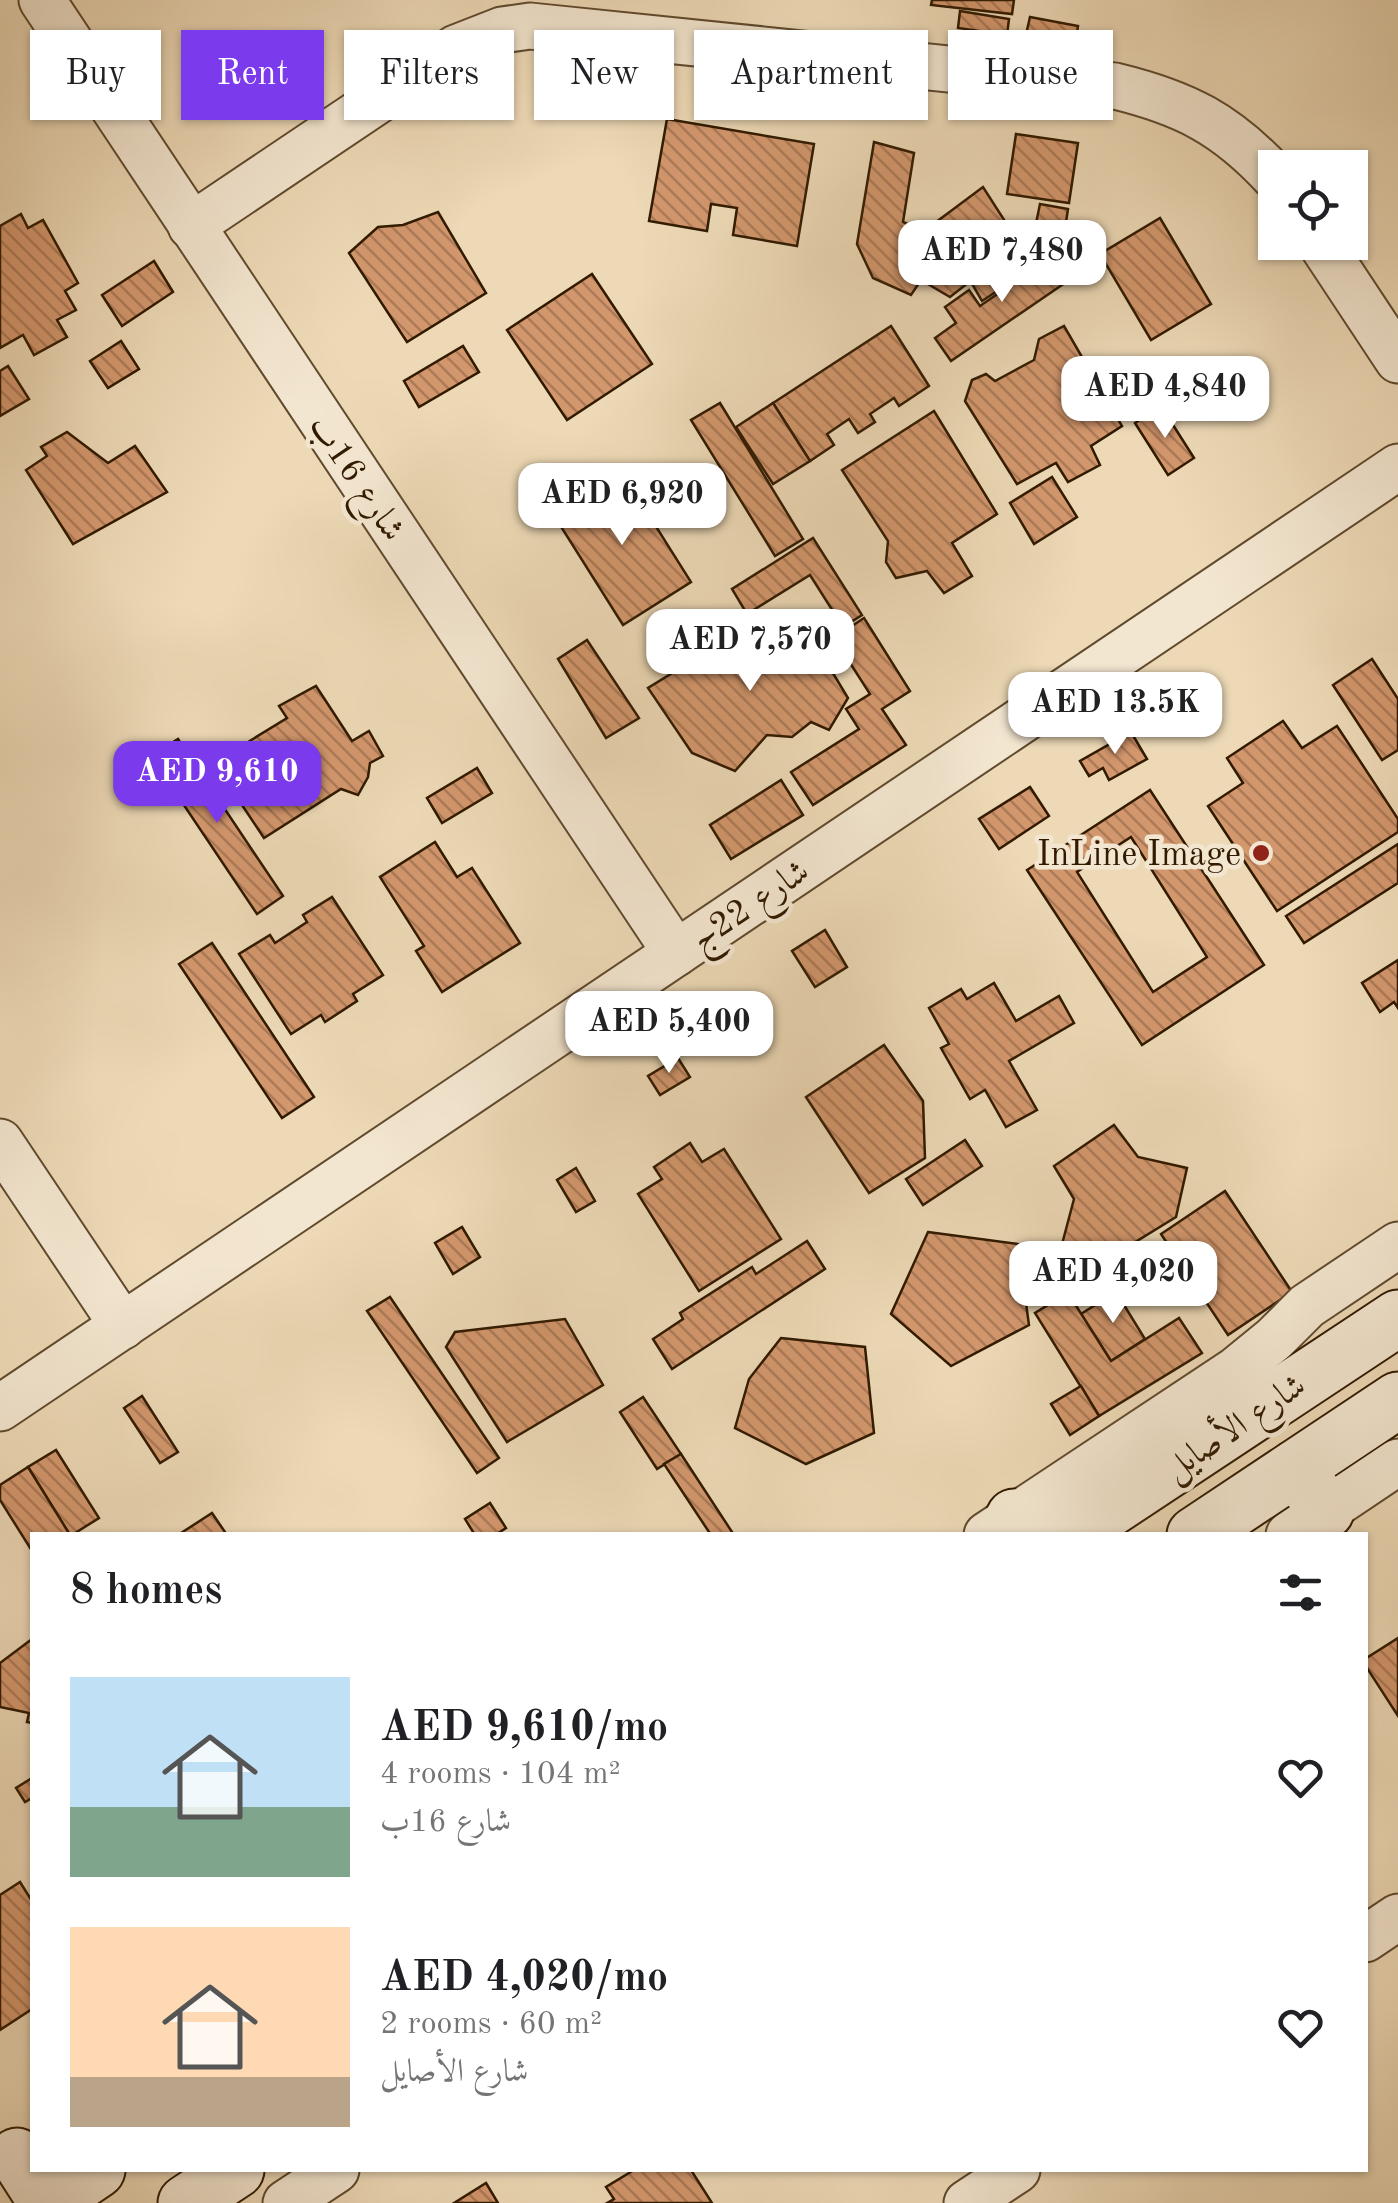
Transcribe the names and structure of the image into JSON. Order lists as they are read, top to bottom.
{
  "streets": {
    "street": ["شارع 16ب", "شارع 22ج", "شارع الأصايل"]
  },
  "crossings": [
    ["شارع 16ب", "شارع 22ج"]
  ],
  "places": ["InLine Image"],
  "page": {
    "chip": [
      "Buy",
      "Rent",
      "Filters",
      "New",
      "Apartment",
      "House"
    ],
    "price": [
      "AED 7,480",
      "AED 4,840",
      "AED 6,920",
      "AED 7,570",
      "AED 13.5K",
      "AED 9,610",
      "AED 5,400",
      "AED 4,020"
    ],
    "heading": "8 homes",
    "list": [
      {
        "name": "AED 9,610/mo",
        "note": "4 rooms · 104 m² · شارع 16ب"
      },
      {
        "name": "AED 4,020/mo",
        "note": "2 rooms · 60 m² · شارع الأصايل"
      }
    ]
  }
}
